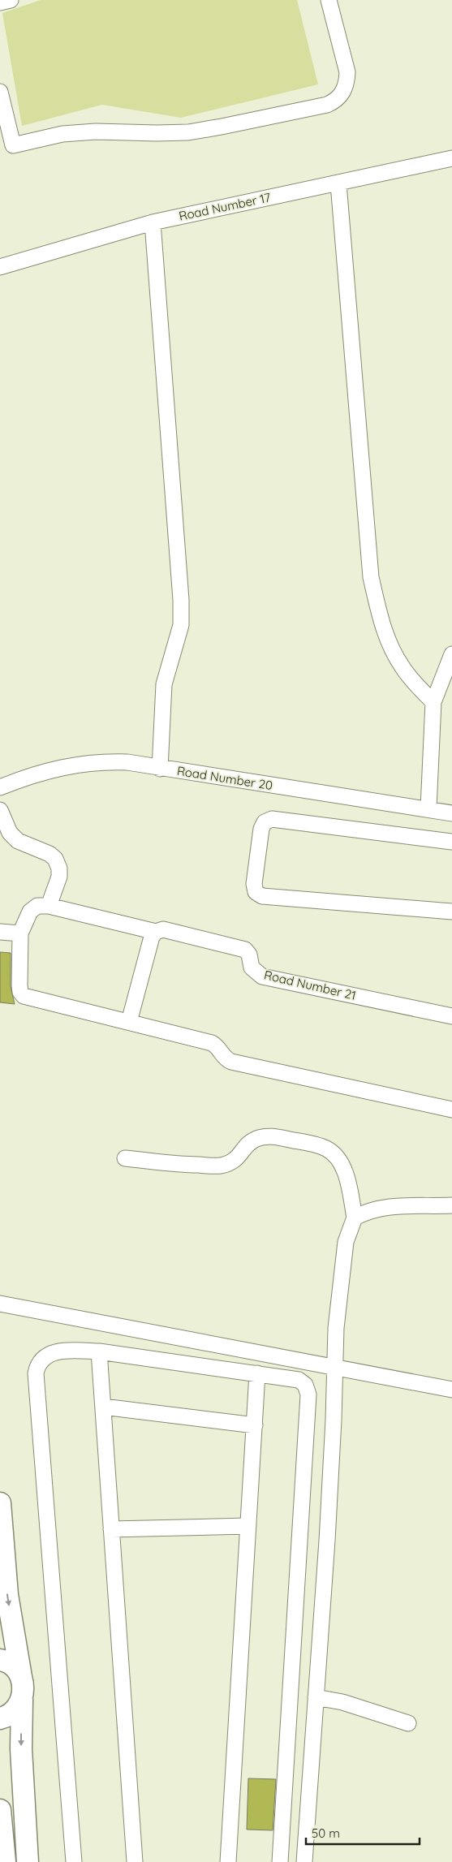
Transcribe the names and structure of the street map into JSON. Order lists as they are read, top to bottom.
{
  "streets": {
    "street": ["Road Number 17", "Road Number 20", "Road Number 21"]
  },
  "scale_bar": "50 m"
}
